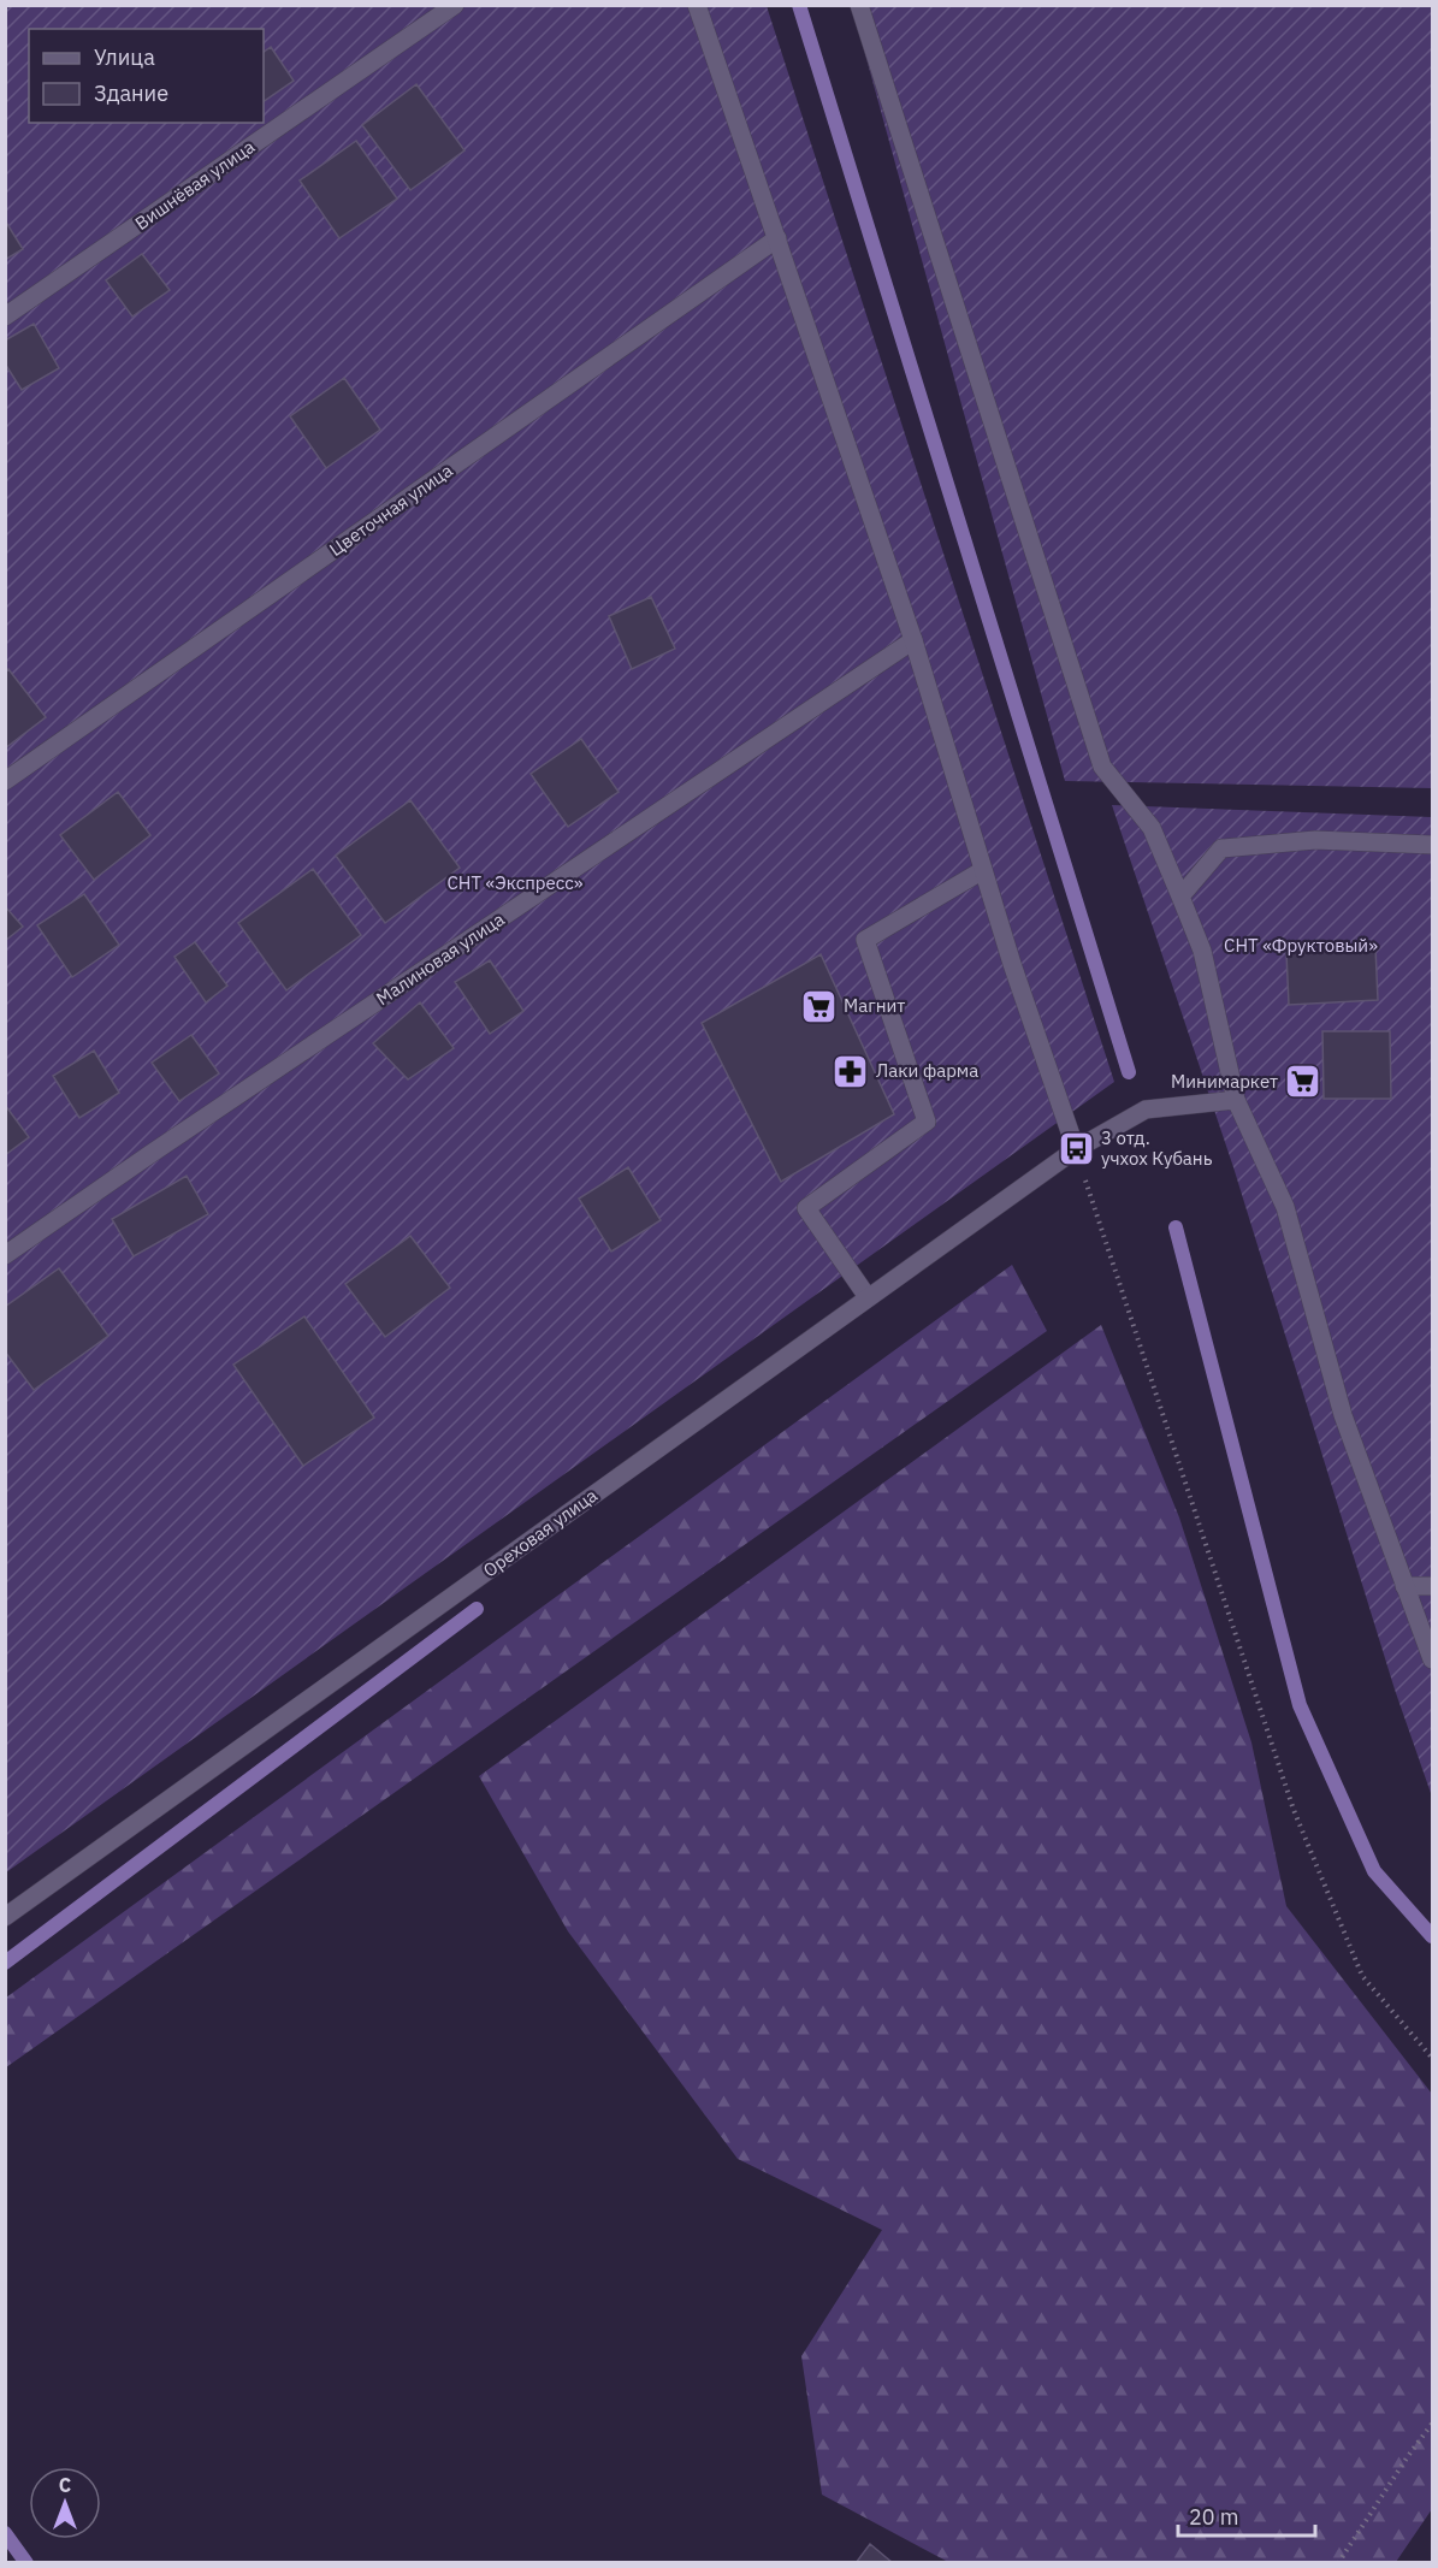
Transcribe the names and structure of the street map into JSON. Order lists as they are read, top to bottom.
{
  "streets": {
    "street": [
      "Вишнёвая улица",
      "Цветочная улица",
      "Малиновая улица",
      "Ореховая улица"
    ]
  },
  "parks": ["СНТ «Экспресс»", "СНТ «Фруктовый»"],
  "places": {
    "supermarket": ["Магнит", "Минимаркет"],
    "pharmacy": ["Лаки фарма"],
    "bus stop": ["3 отд. учхох Кубань"]
  },
  "legend": ["Улица", "Здание"],
  "scale_bar": "20 m",
  "north": "top"
}
